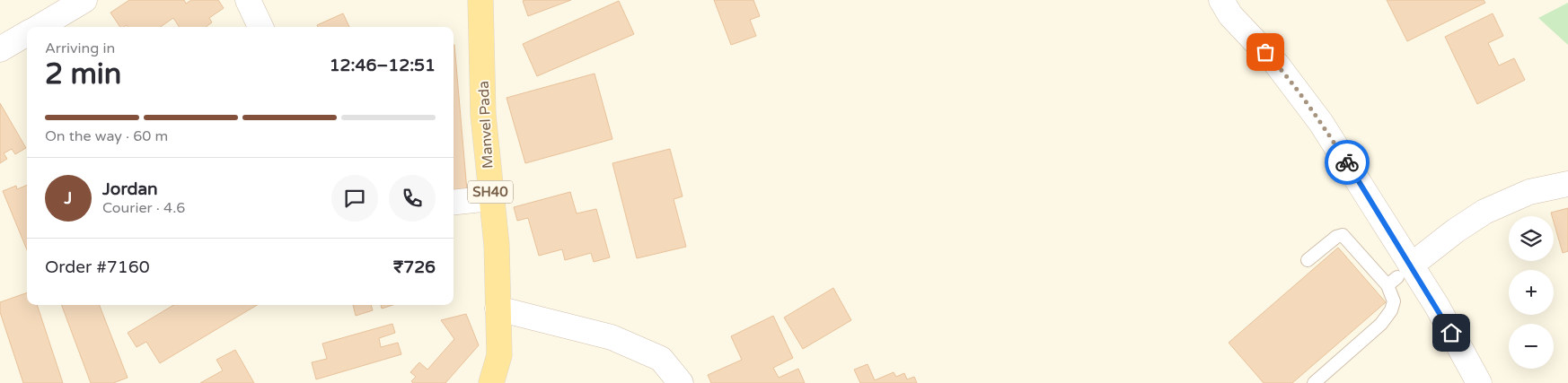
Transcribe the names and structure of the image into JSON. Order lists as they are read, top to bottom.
{
  "streets": {
    "main road": ["Manvel Pada", "SH40"]
  },
  "page": {
    "heading": ["2 min", "Arriving in", "12:46–12:51"],
    "panel": [
      "Jordan",
      "Courier · 4.6",
      "Order #7160",
      "₹726"
    ],
    "bar": "On the way · 60 m",
    "round": "J",
    "map_buttons": ["+", "−"]
  }
}
